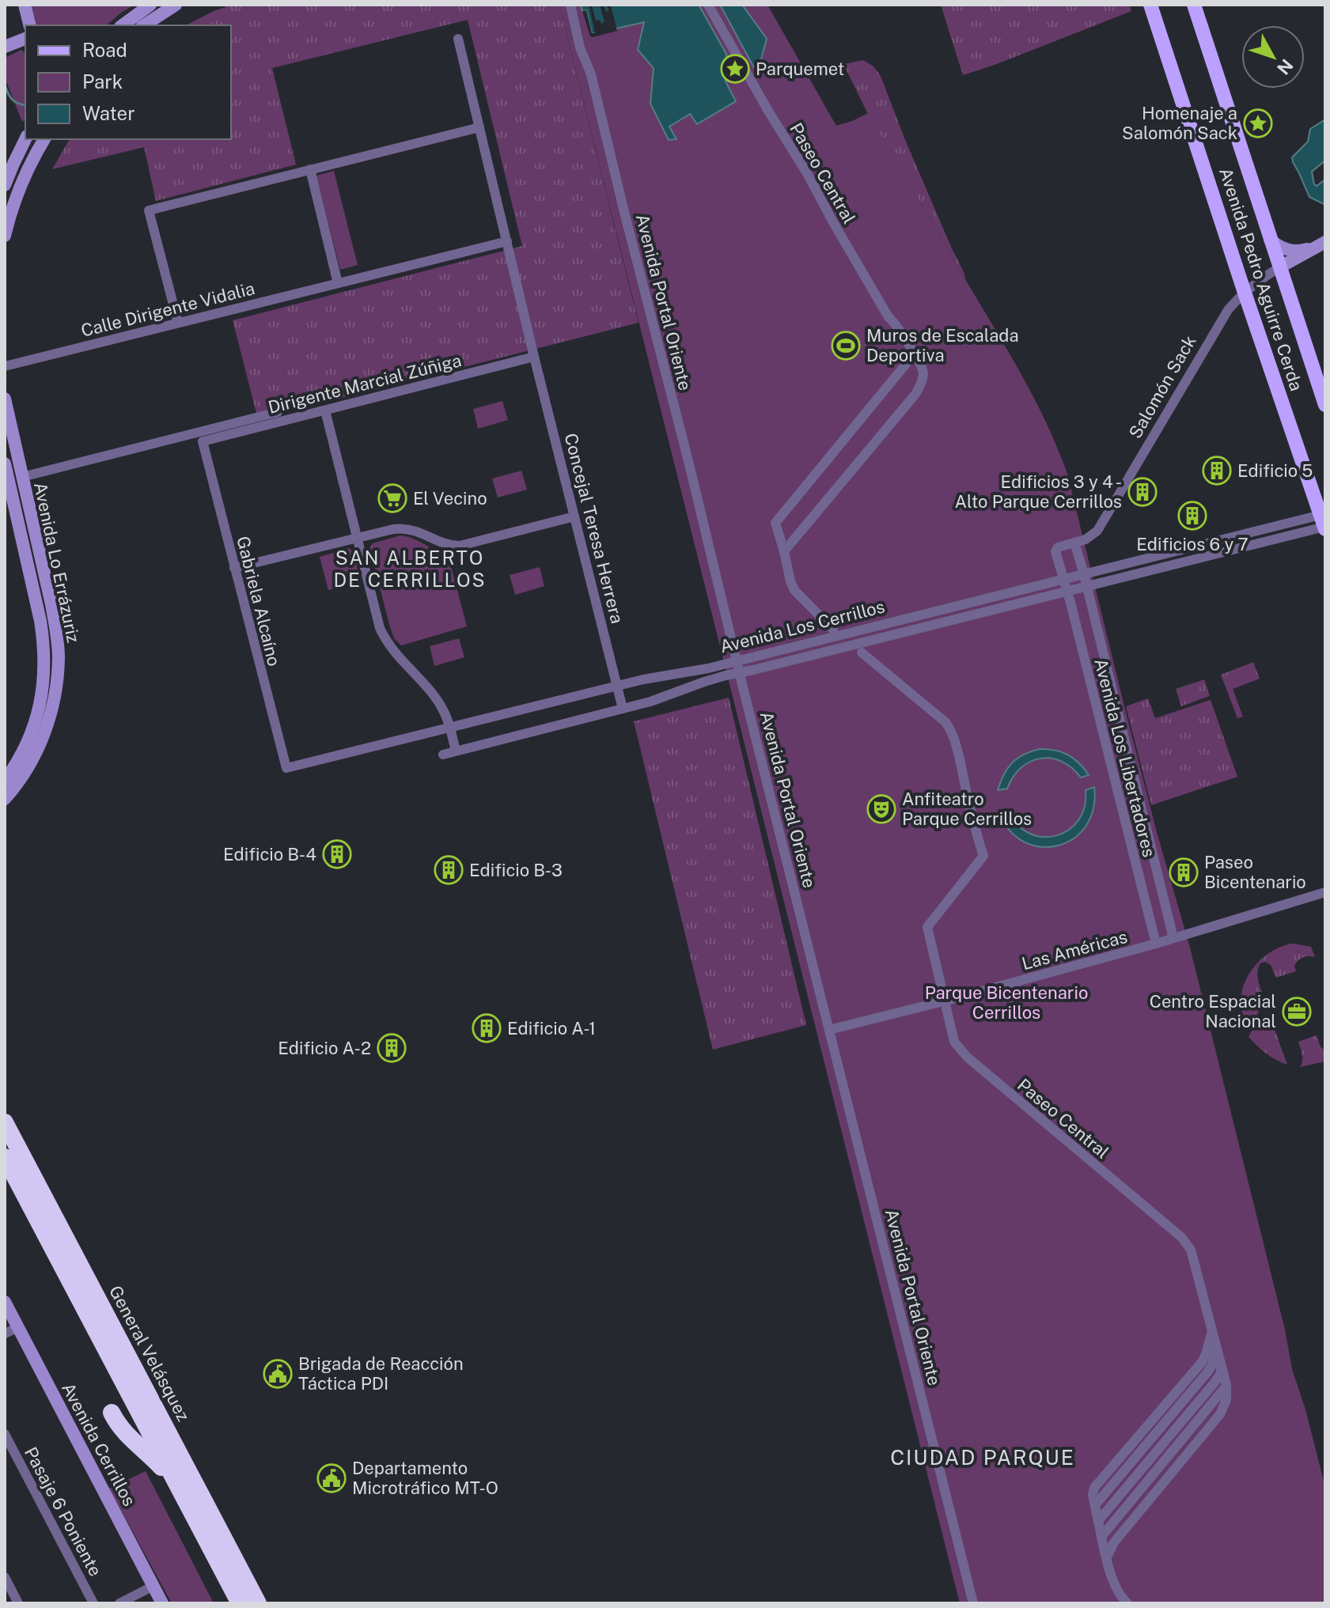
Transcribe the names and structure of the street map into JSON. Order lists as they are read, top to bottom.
{
  "streets": {
    "highway": ["General Velásquez"],
    "main road": [
      "Avenida Pedro Aguirre Cerda",
      "Salomón Sack",
      "Avenida Lo Errázuriz",
      "Avenida Cerrillos"
    ],
    "street": [
      "Paseo Central",
      "Avenida Portal Oriente",
      "Calle Dirigente Vidalia",
      "Dirigente Marcial Zúñiga",
      "Concejal Teresa Herrera",
      "Gabriela Alcaíno",
      "Avenida Los Cerrillos",
      "Avenida Los Libertadores",
      "Las Américas",
      "Pasaje 6 Poniente"
    ]
  },
  "crossings": [
    ["Paseo Central", "Las Américas"],
    ["Avenida Pedro Aguirre Cerda", "Salomón Sack"],
    ["Avenida Pedro Aguirre Cerda", "Avenida Los Cerrillos"],
    ["Avenida Portal Oriente", "Avenida Los Cerrillos"],
    ["Avenida Portal Oriente", "Las Américas"],
    ["Calle Dirigente Vidalia", "Concejal Teresa Herrera"],
    ["Dirigente Marcial Zúñiga", "Concejal Teresa Herrera"],
    ["Dirigente Marcial Zúñiga", "Gabriela Alcaíno"],
    ["Salomón Sack", "Avenida Los Libertadores"],
    ["Concejal Teresa Herrera", "Avenida Los Cerrillos"],
    ["Gabriela Alcaíno", "Avenida Los Cerrillos"],
    ["Avenida Los Cerrillos", "Avenida Los Libertadores"],
    ["Avenida Los Libertadores", "Las Américas"]
  ],
  "districts": ["SAN ALBERTO DE CERRILLOS", "CIUDAD PARQUE"],
  "parks": ["Parque Bicentenario Cerrillos"],
  "places": {
    "place": ["Parquemet", "Homenaje a Salomón Sack"],
    "sports": ["Muros de Escalada Deportiva"],
    "building": [
      "Edificio 5",
      "Edificios 3 y 4 - Alto Parque Cerrillos",
      "Edificios 6 y 7",
      "Edificio B-4",
      "Edificio B-3",
      "Paseo Bicentenario",
      "Edificio A-1",
      "Edificio A-2"
    ],
    "supermarket": ["El Vecino"],
    "theatre": ["Anfiteatro Parque Cerrillos"],
    "office": ["Centro Espacial Nacional"],
    "public building": ["Brigada de Reacción Táctica PDI", "Departamento Microtráfico MT-O"]
  },
  "legend": ["Road", "Park", "Water"],
  "north": "bottom right"
}
